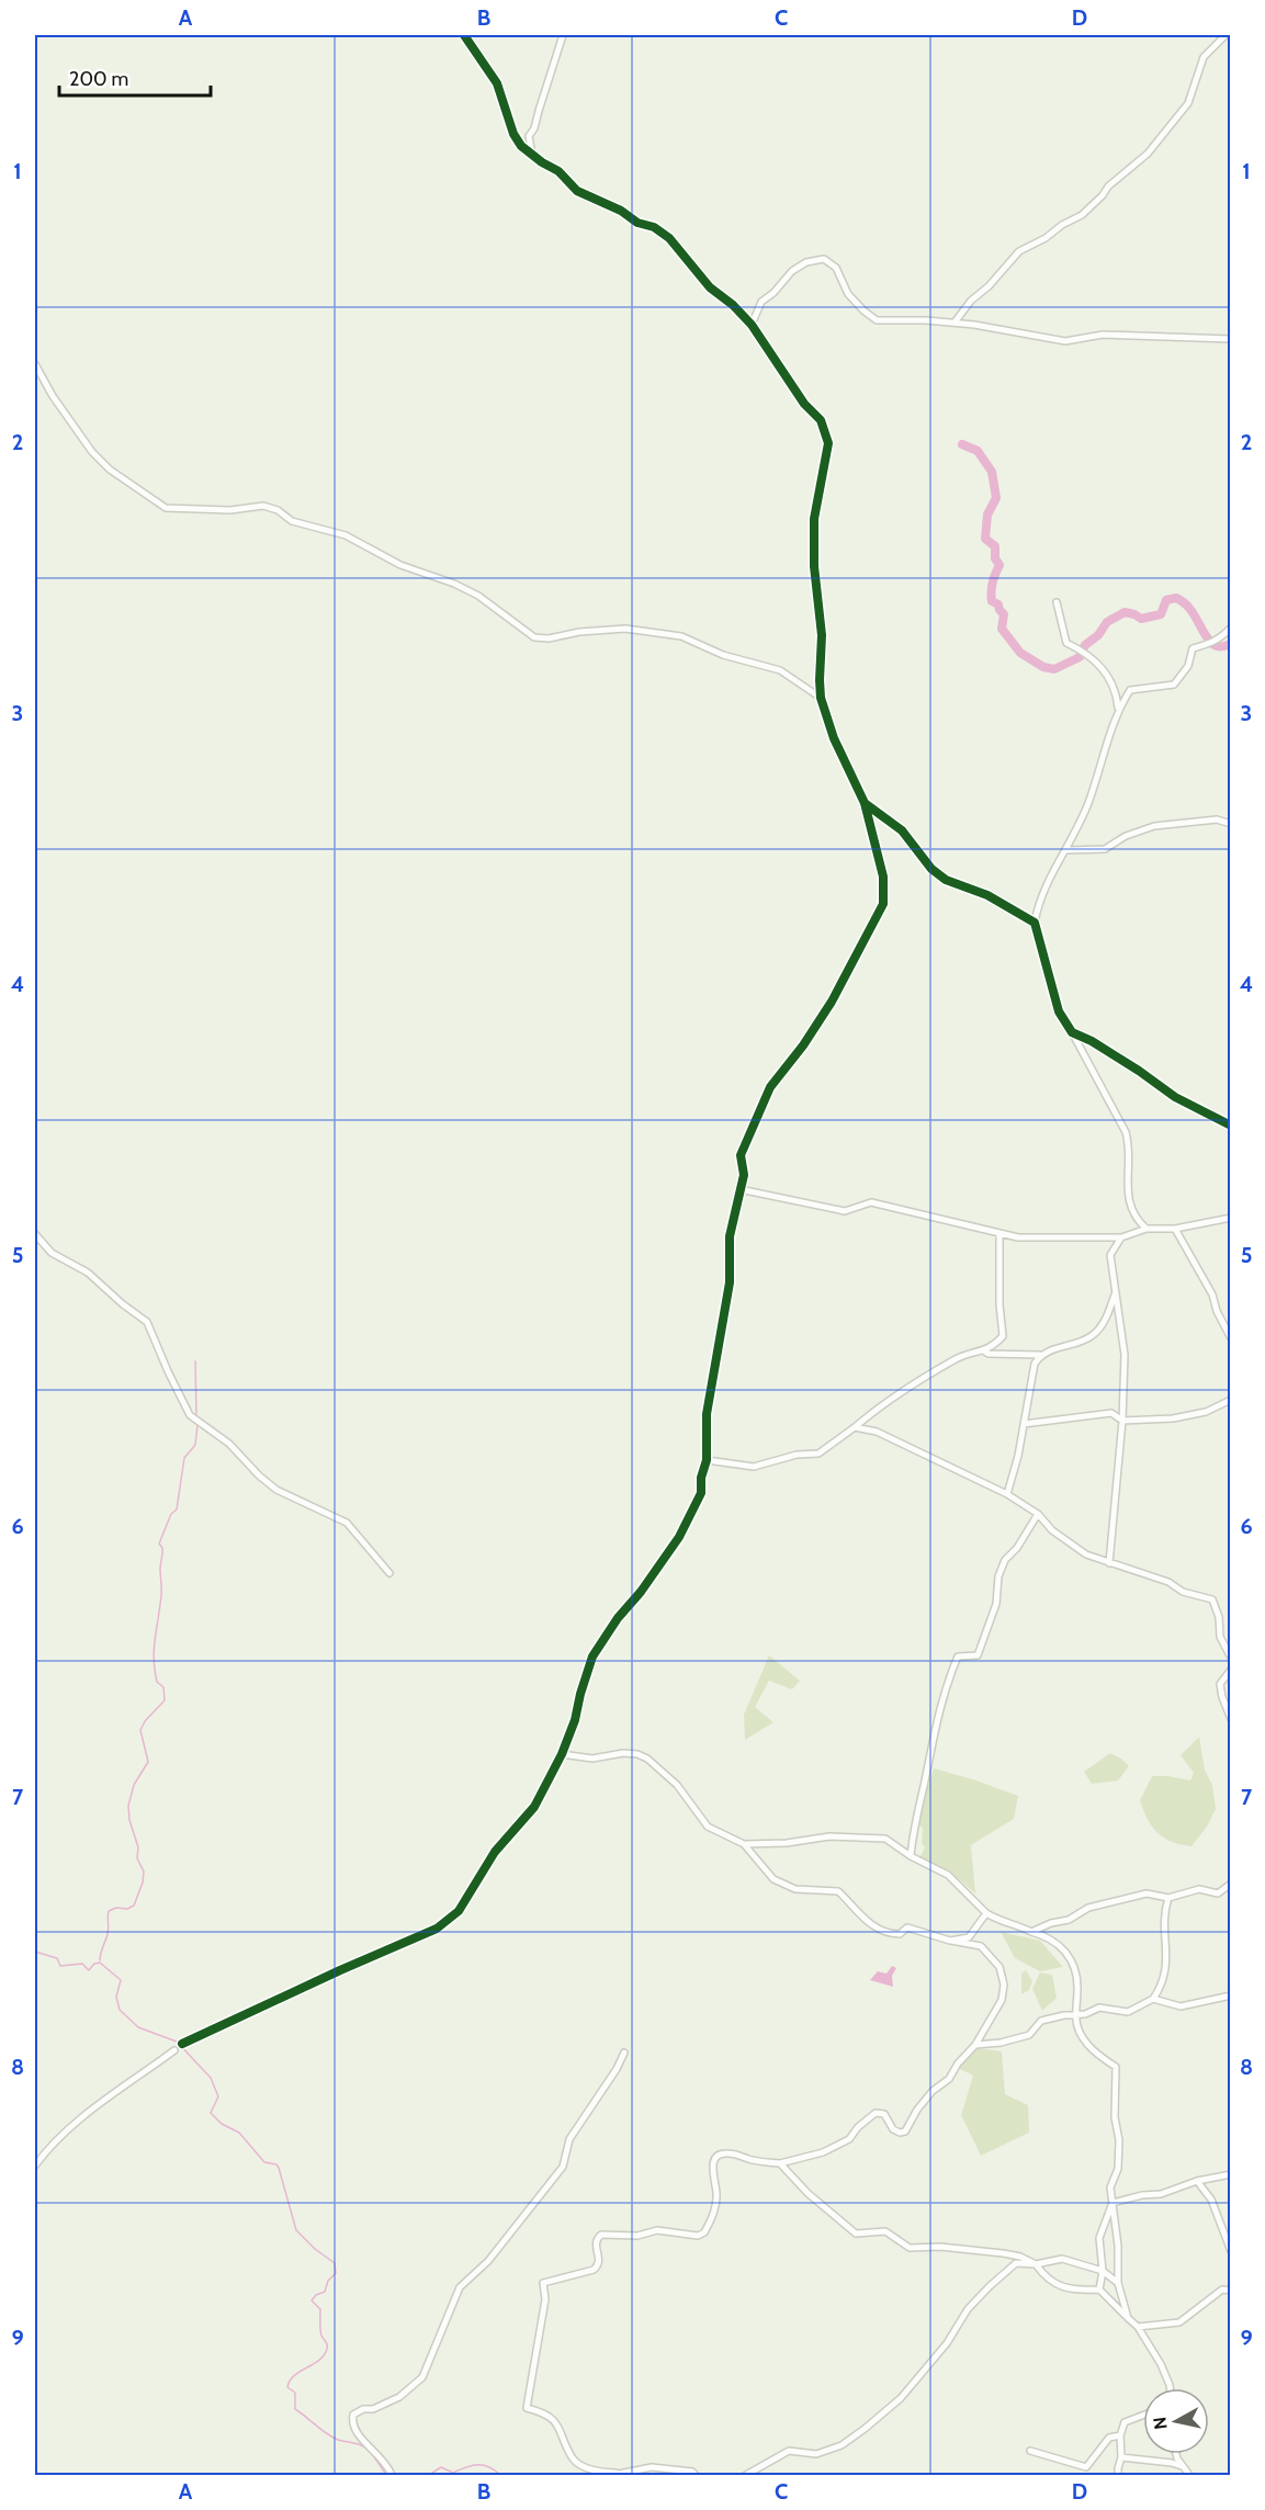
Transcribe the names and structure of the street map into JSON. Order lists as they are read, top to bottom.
{
  "scale_bar": "200 m",
  "north": "left",
  "grid": {
    "columns": [
      "A",
      "B",
      "C",
      "D"
    ],
    "rows": [
      "1",
      "2",
      "3",
      "4",
      "5",
      "6",
      "7",
      "8",
      "9"
    ]
  }
}
